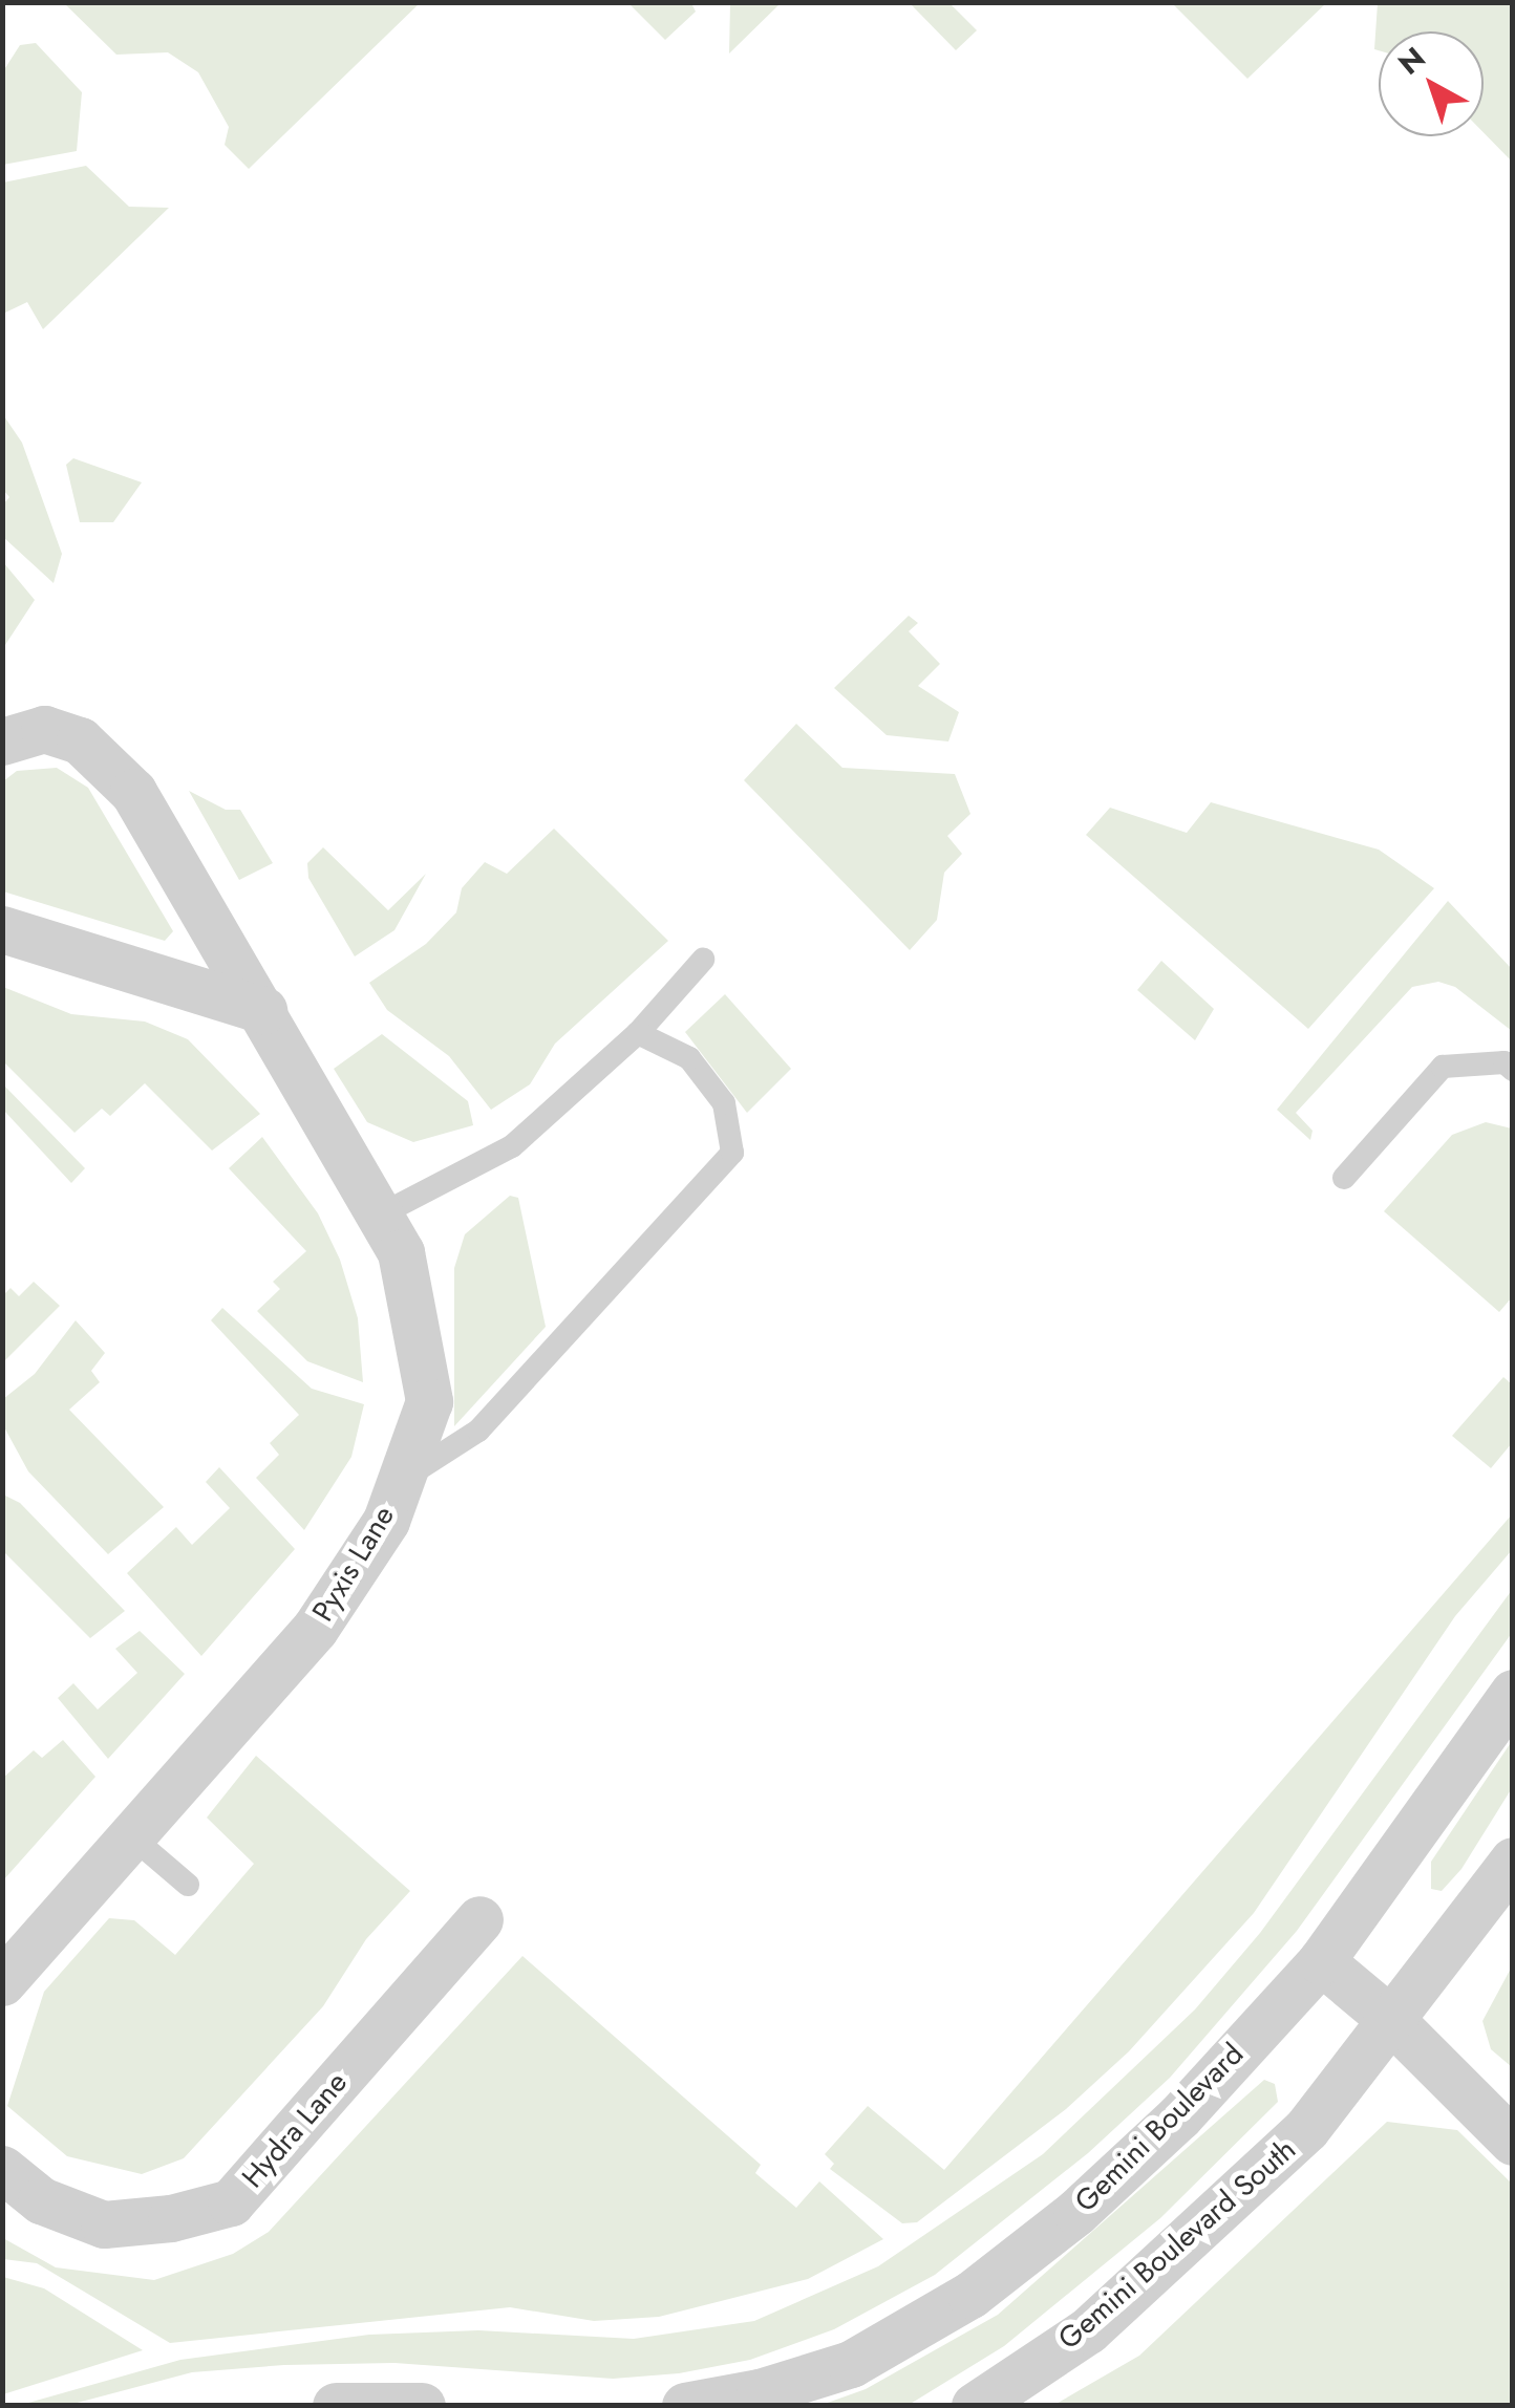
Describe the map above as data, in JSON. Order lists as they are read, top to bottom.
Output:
{
  "streets": {
    "street": [
      "Pyxis Lane",
      "Gemini Boulevard",
      "Hydra Lane",
      "Gemini Boulevard South"
    ]
  },
  "north": "top left"
}
